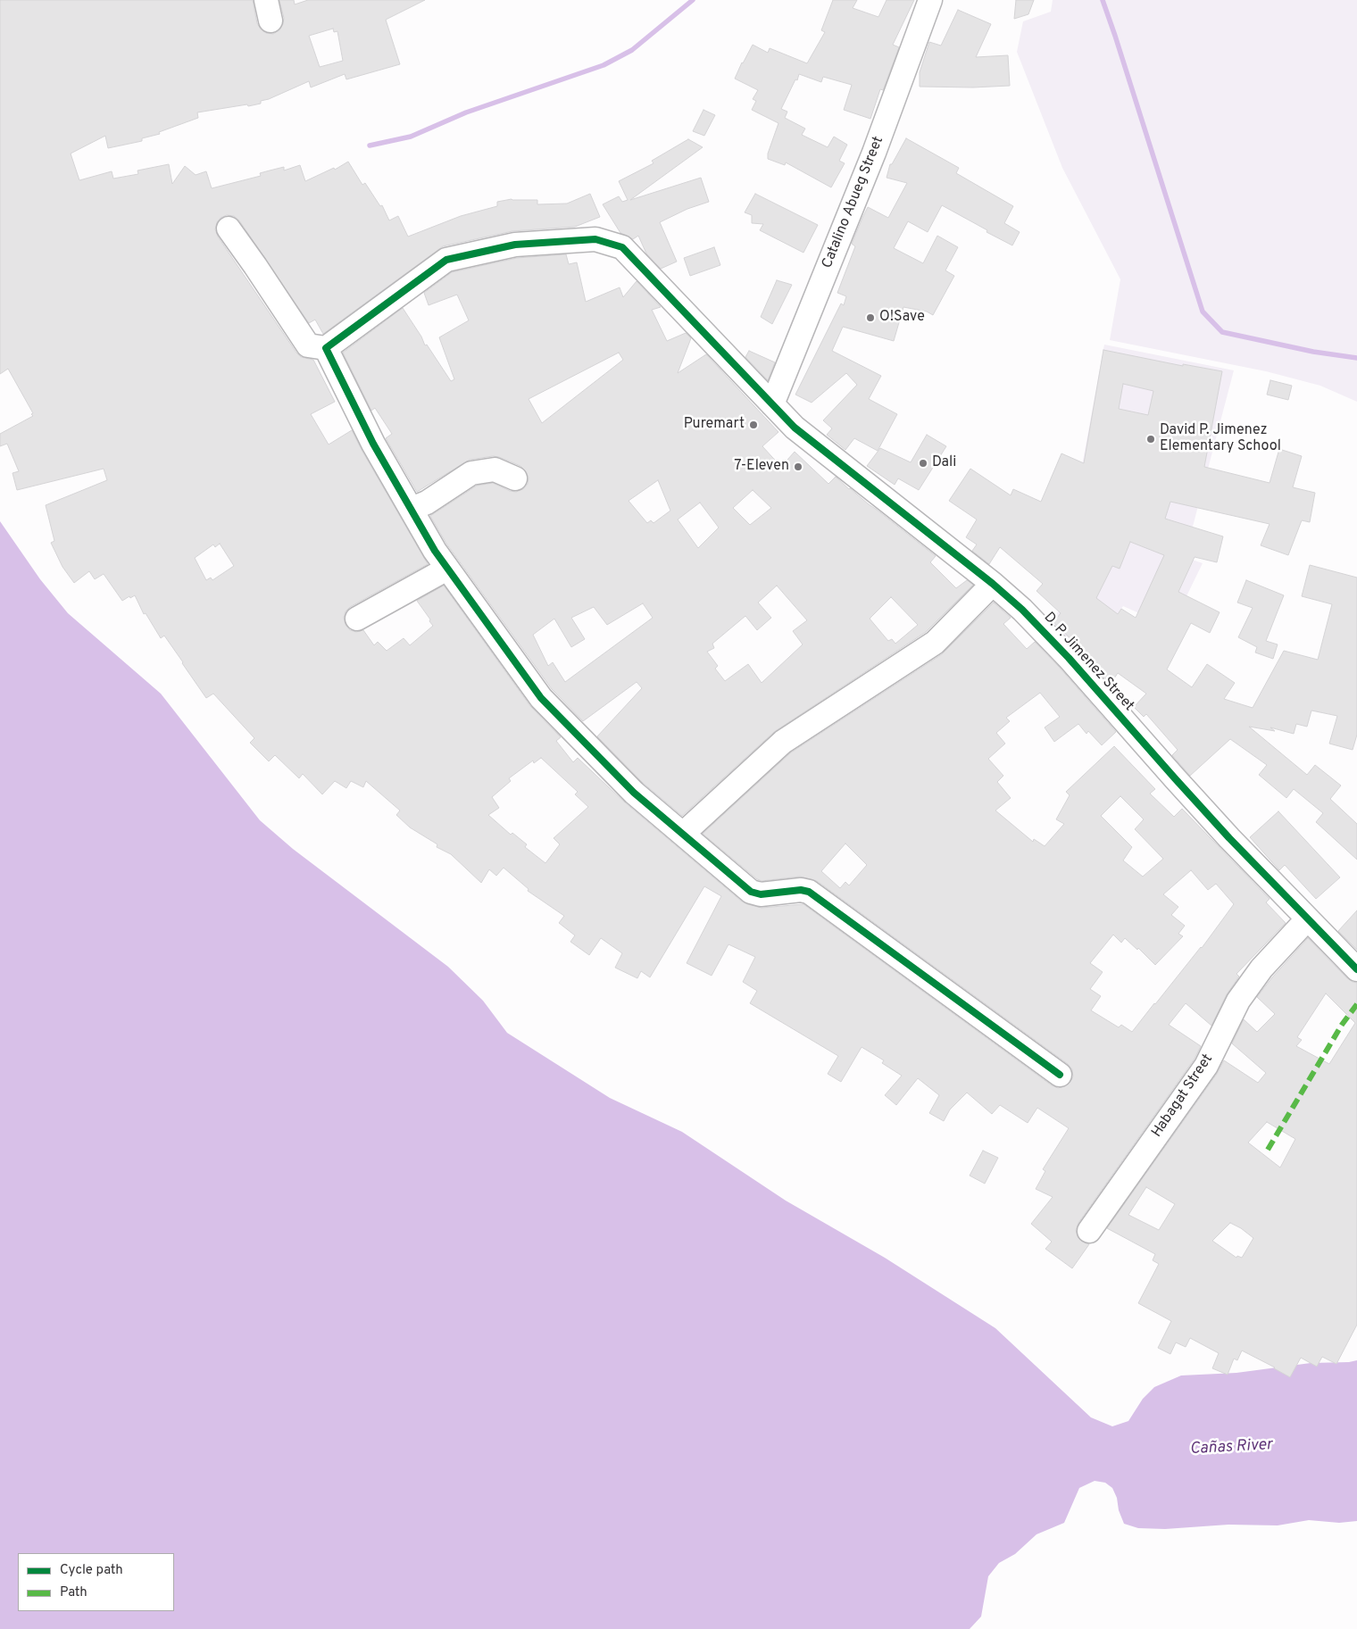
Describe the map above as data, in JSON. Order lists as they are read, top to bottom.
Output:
{
  "streets": {
    "street": ["Catalino Abueg Street", "D. P. Jimenez Street", "Habagat Street"]
  },
  "crossings": [
    ["Catalino Abueg Street", "D. P. Jimenez Street"],
    ["D. P. Jimenez Street", "Habagat Street"]
  ],
  "water": ["Cañas River"],
  "places": [
    "O!Save",
    "Puremart",
    "David P. Jimenez Elementary School",
    "Dali",
    "7-Eleven"
  ],
  "legend": ["Cycle path", "Path"]
}
